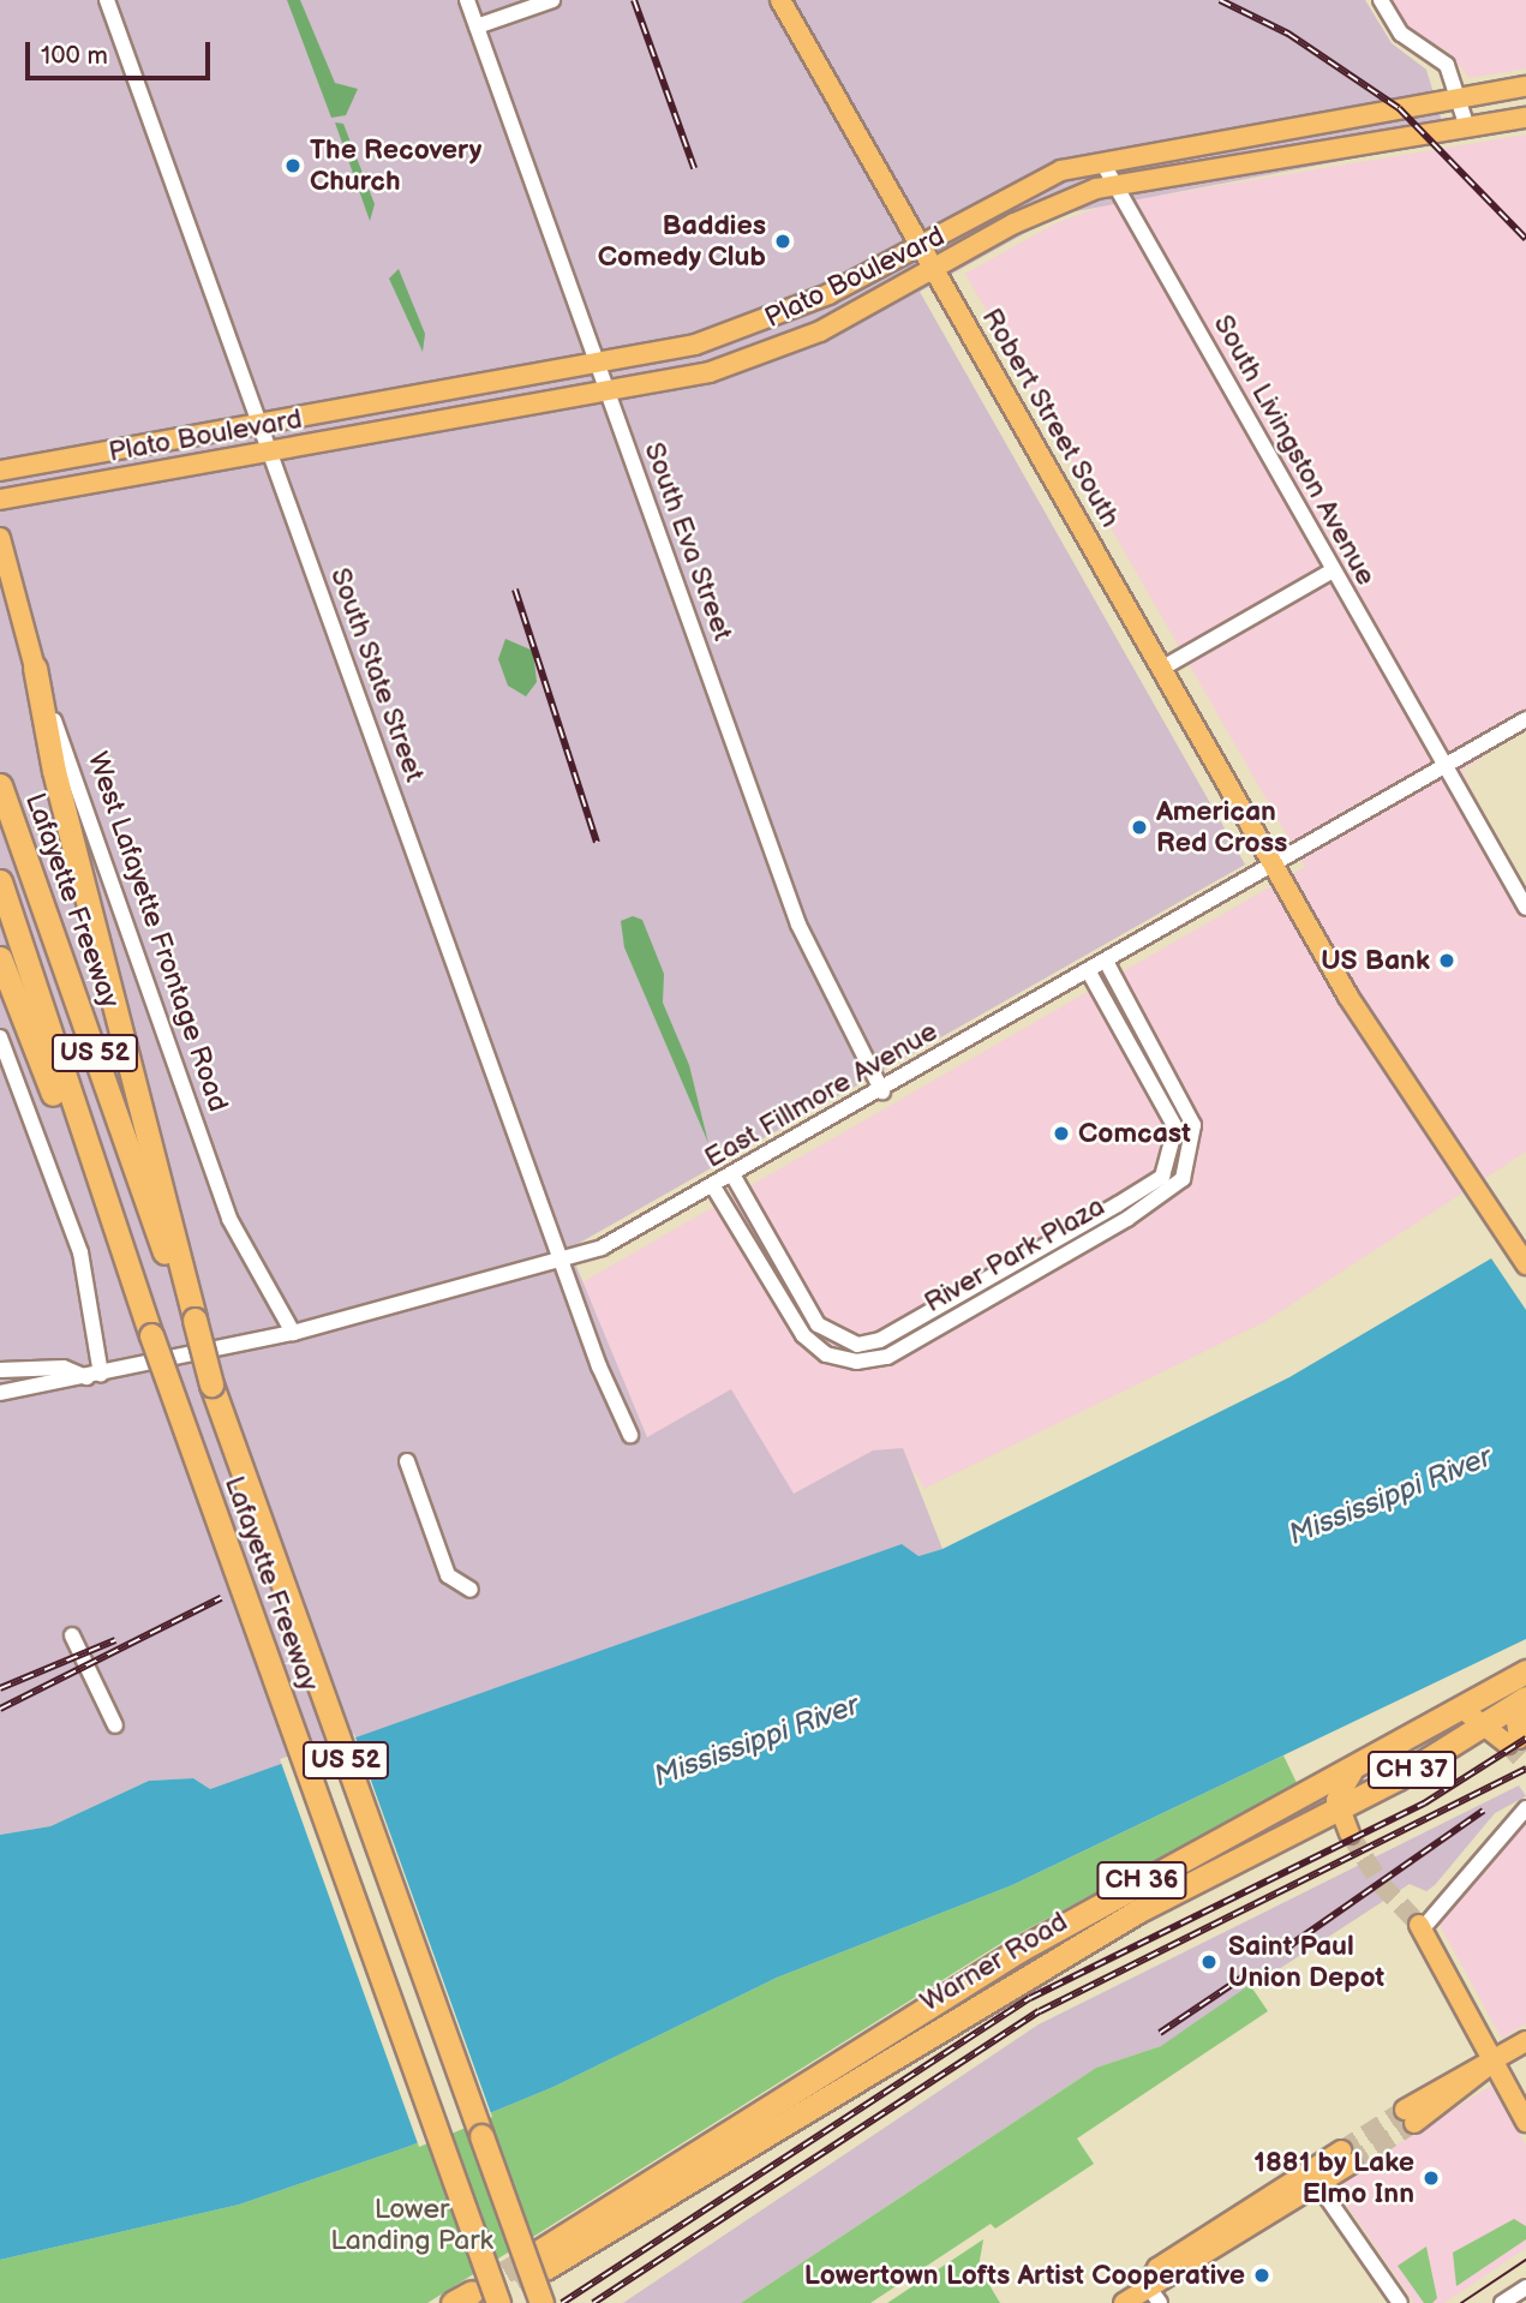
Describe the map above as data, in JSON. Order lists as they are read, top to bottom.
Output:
{
  "streets": {
    "highway": [
      "Lafayette Freeway",
      "US 52",
      "CH 37",
      "CH 36",
      "Warner Road"
    ],
    "main road": ["Plato Boulevard", "Robert Street South", "West Lafayette Frontage Road"],
    "street": [
      "South Livingston Avenue",
      "South Eva Street",
      "South State Street",
      "East Fillmore Avenue",
      "River Park Plaza"
    ]
  },
  "crossings": [
    ["Plato Boulevard", "Robert Street South"],
    ["Plato Boulevard", "South Livingston Avenue"],
    ["Plato Boulevard", "South Eva Street"],
    ["Plato Boulevard", "South State Street"],
    ["Robert Street South", "East Fillmore Avenue"],
    ["South Livingston Avenue", "East Fillmore Avenue"],
    ["South Eva Street", "East Fillmore Avenue"],
    ["South State Street", "East Fillmore Avenue"],
    ["West Lafayette Frontage Road", "East Fillmore Avenue"],
    ["East Fillmore Avenue", "River Park Plaza"],
    ["CH 37", "Warner Road"]
  ],
  "water": ["Mississippi River"],
  "parks": ["Lower Landing Park"],
  "places": [
    "The Recovery Church",
    "Baddies Comedy Club",
    "American Red Cross",
    "US Bank",
    "Comcast",
    "Saint Paul Union Depot",
    "1881 by Lake Elmo Inn",
    "Lowertown Lofts Artist Cooperative"
  ],
  "scale_bar": "100 m"
}
